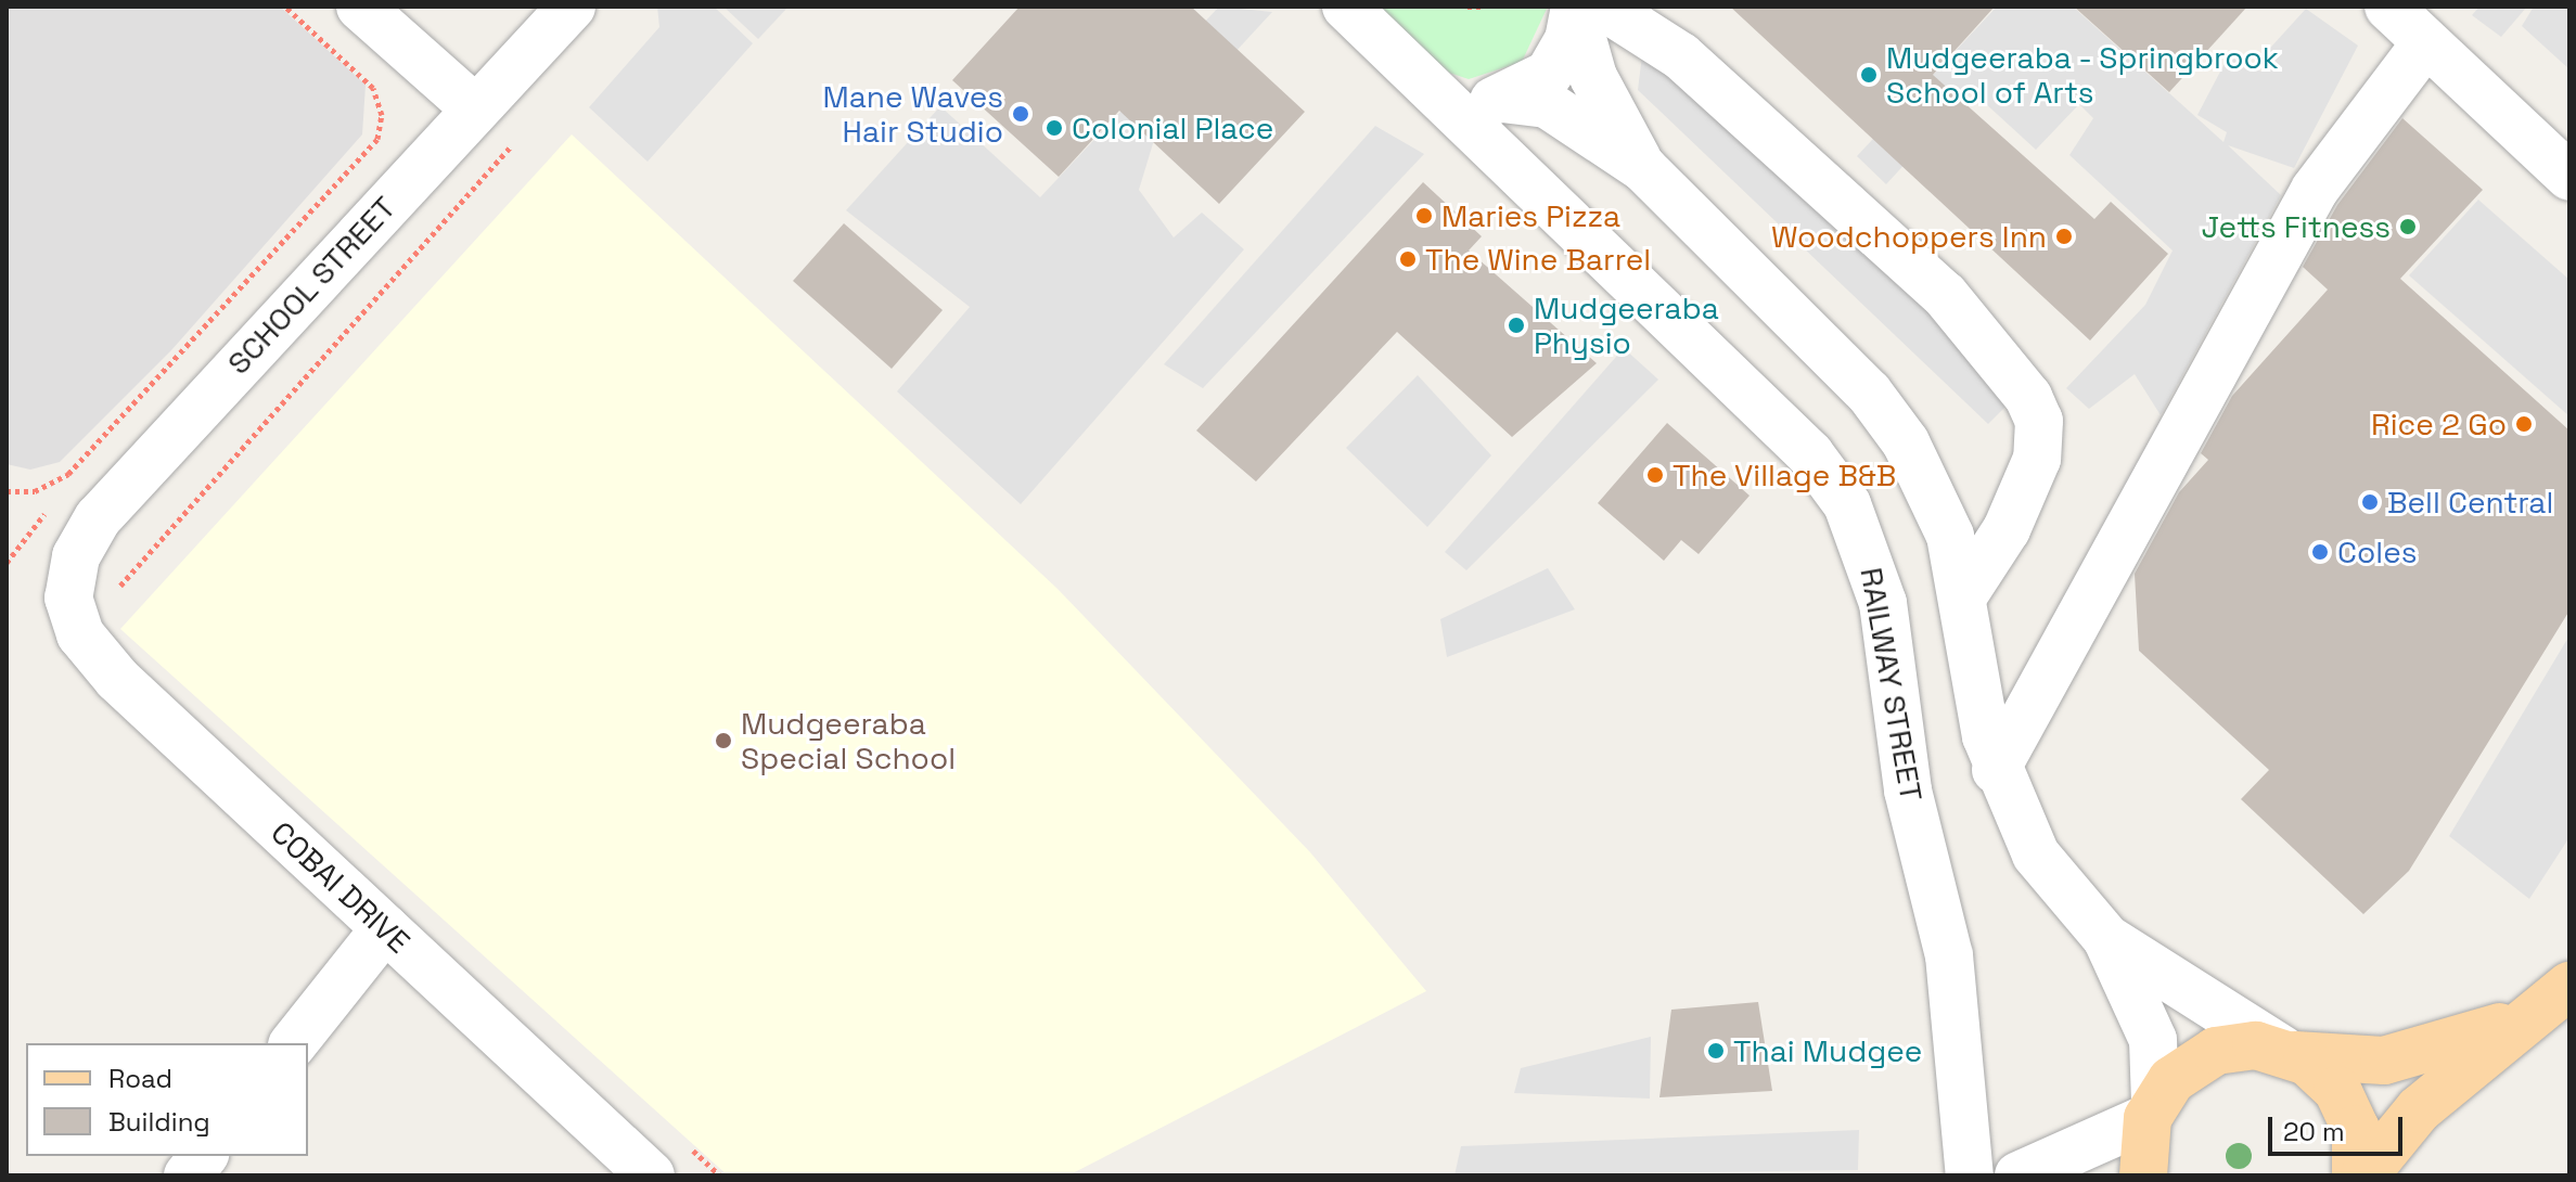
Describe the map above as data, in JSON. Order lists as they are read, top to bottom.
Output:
{
  "streets": {
    "street": ["SCHOOL STREET", "RAILWAY STREET", "COBAI DRIVE"]
  },
  "crossings": [
    ["SCHOOL STREET", "COBAI DRIVE"]
  ],
  "places": [
    "Mudgeeraba - Springbrook School of Arts",
    "Mane Waves Hair Studio",
    "Colonial Place",
    "Maries Pizza",
    "Jetts Fitness",
    "Woodchoppers Inn",
    "The Wine Barrel",
    "Mudgeeraba Physio",
    "Rice 2 Go",
    "The Village B&B",
    "Bell Central",
    "Coles",
    "Mudgeeraba Special School",
    "Thai Mudgee"
  ],
  "legend": ["Road", "Building"],
  "scale_bar": "20 m"
}
